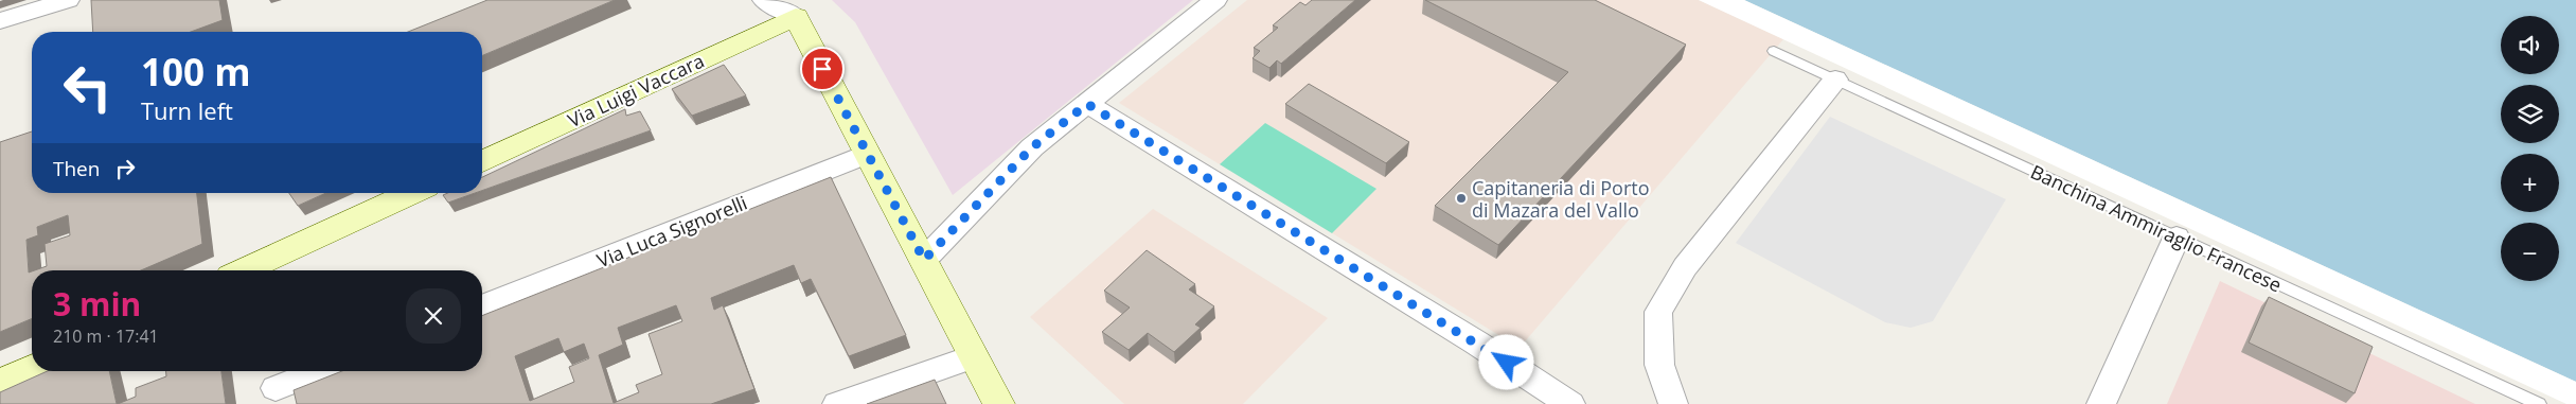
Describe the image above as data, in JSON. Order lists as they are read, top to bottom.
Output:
{
  "streets": {
    "main road": ["Via Luigi Vaccara"],
    "street": ["Via Luca Signorelli"],
    "lane": ["Banchina Ammiraglio Francese"]
  },
  "places": ["Capitaneria di Porto di Mazara del Vallo"],
  "page": {
    "map_buttons": ["+", "−"],
    "turn": ["100 m", "Turn left"],
    "then": "Then",
    "heading": ["3 min", "210 m · 17:41"]
  }
}
